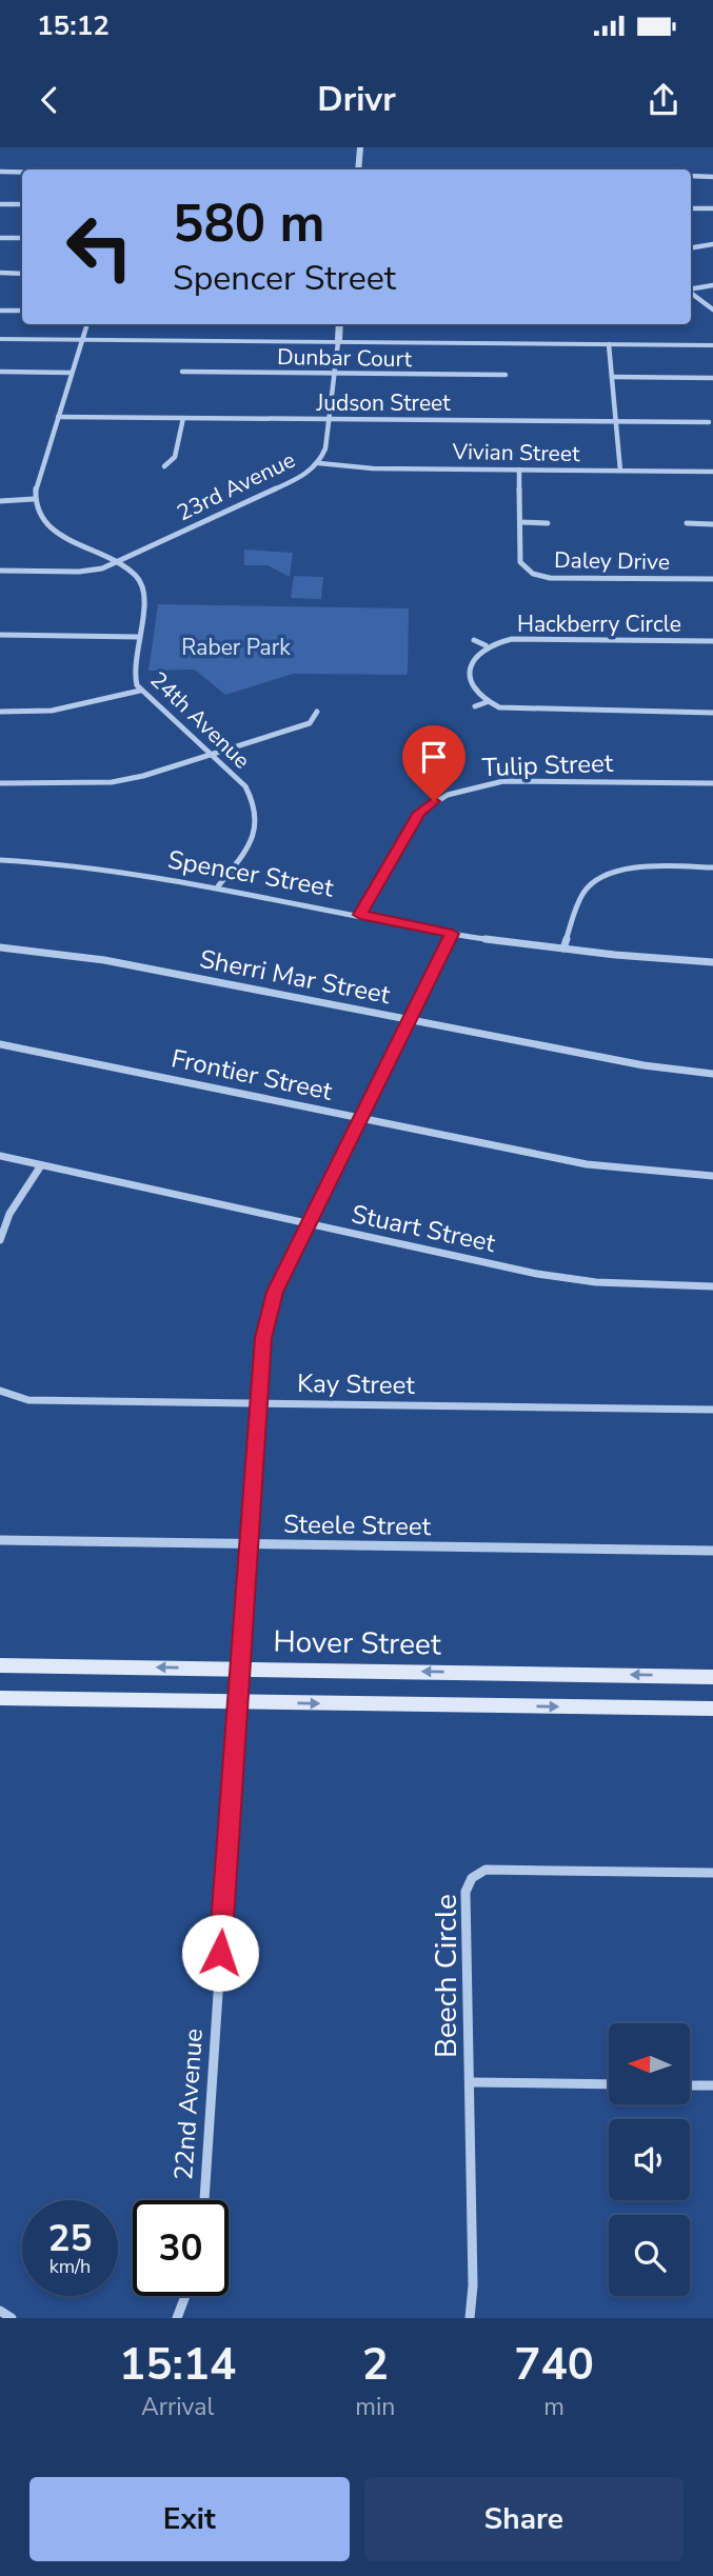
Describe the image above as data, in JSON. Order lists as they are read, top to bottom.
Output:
{
  "streets": {
    "main road": ["Hover Street"],
    "street": [
      "Dunbar Court",
      "Judson Street",
      "Vivian Street",
      "23rd Avenue",
      "Daley Drive",
      "Hackberry Circle",
      "24th Avenue",
      "Tulip Street",
      "Spencer Street",
      "Sherri Mar Street",
      "Frontier Street",
      "Stuart Street",
      "Kay Street",
      "Steele Street",
      "Beech Circle",
      "22nd Avenue"
    ]
  },
  "crossings": [
    ["Dunbar Court", "23rd Avenue"],
    ["Judson Street", "23rd Avenue"],
    ["Vivian Street", "23rd Avenue"],
    ["Vivian Street", "Daley Drive"],
    ["23rd Avenue", "24th Avenue"],
    ["24th Avenue", "Spencer Street"],
    ["Tulip Street", "Spencer Street"],
    ["Spencer Street", "22nd Avenue"],
    ["Sherri Mar Street", "22nd Avenue"],
    ["Frontier Street", "22nd Avenue"],
    ["Stuart Street", "22nd Avenue"],
    ["Kay Street", "22nd Avenue"],
    ["Steele Street", "22nd Avenue"],
    ["Hover Street", "22nd Avenue"]
  ],
  "parks": ["Raber Park"],
  "north": "left",
  "page": {
    "status": "15:12",
    "header": "Drivr",
    "turn": ["580 m", "Spencer Street"],
    "speed": "25 km/h",
    "limit": "30",
    "eta": [
      "15:14",
      "Arrival",
      "2",
      "min",
      "740",
      "m"
    ],
    "buttons": ["Exit", "Share"]
  }
}
